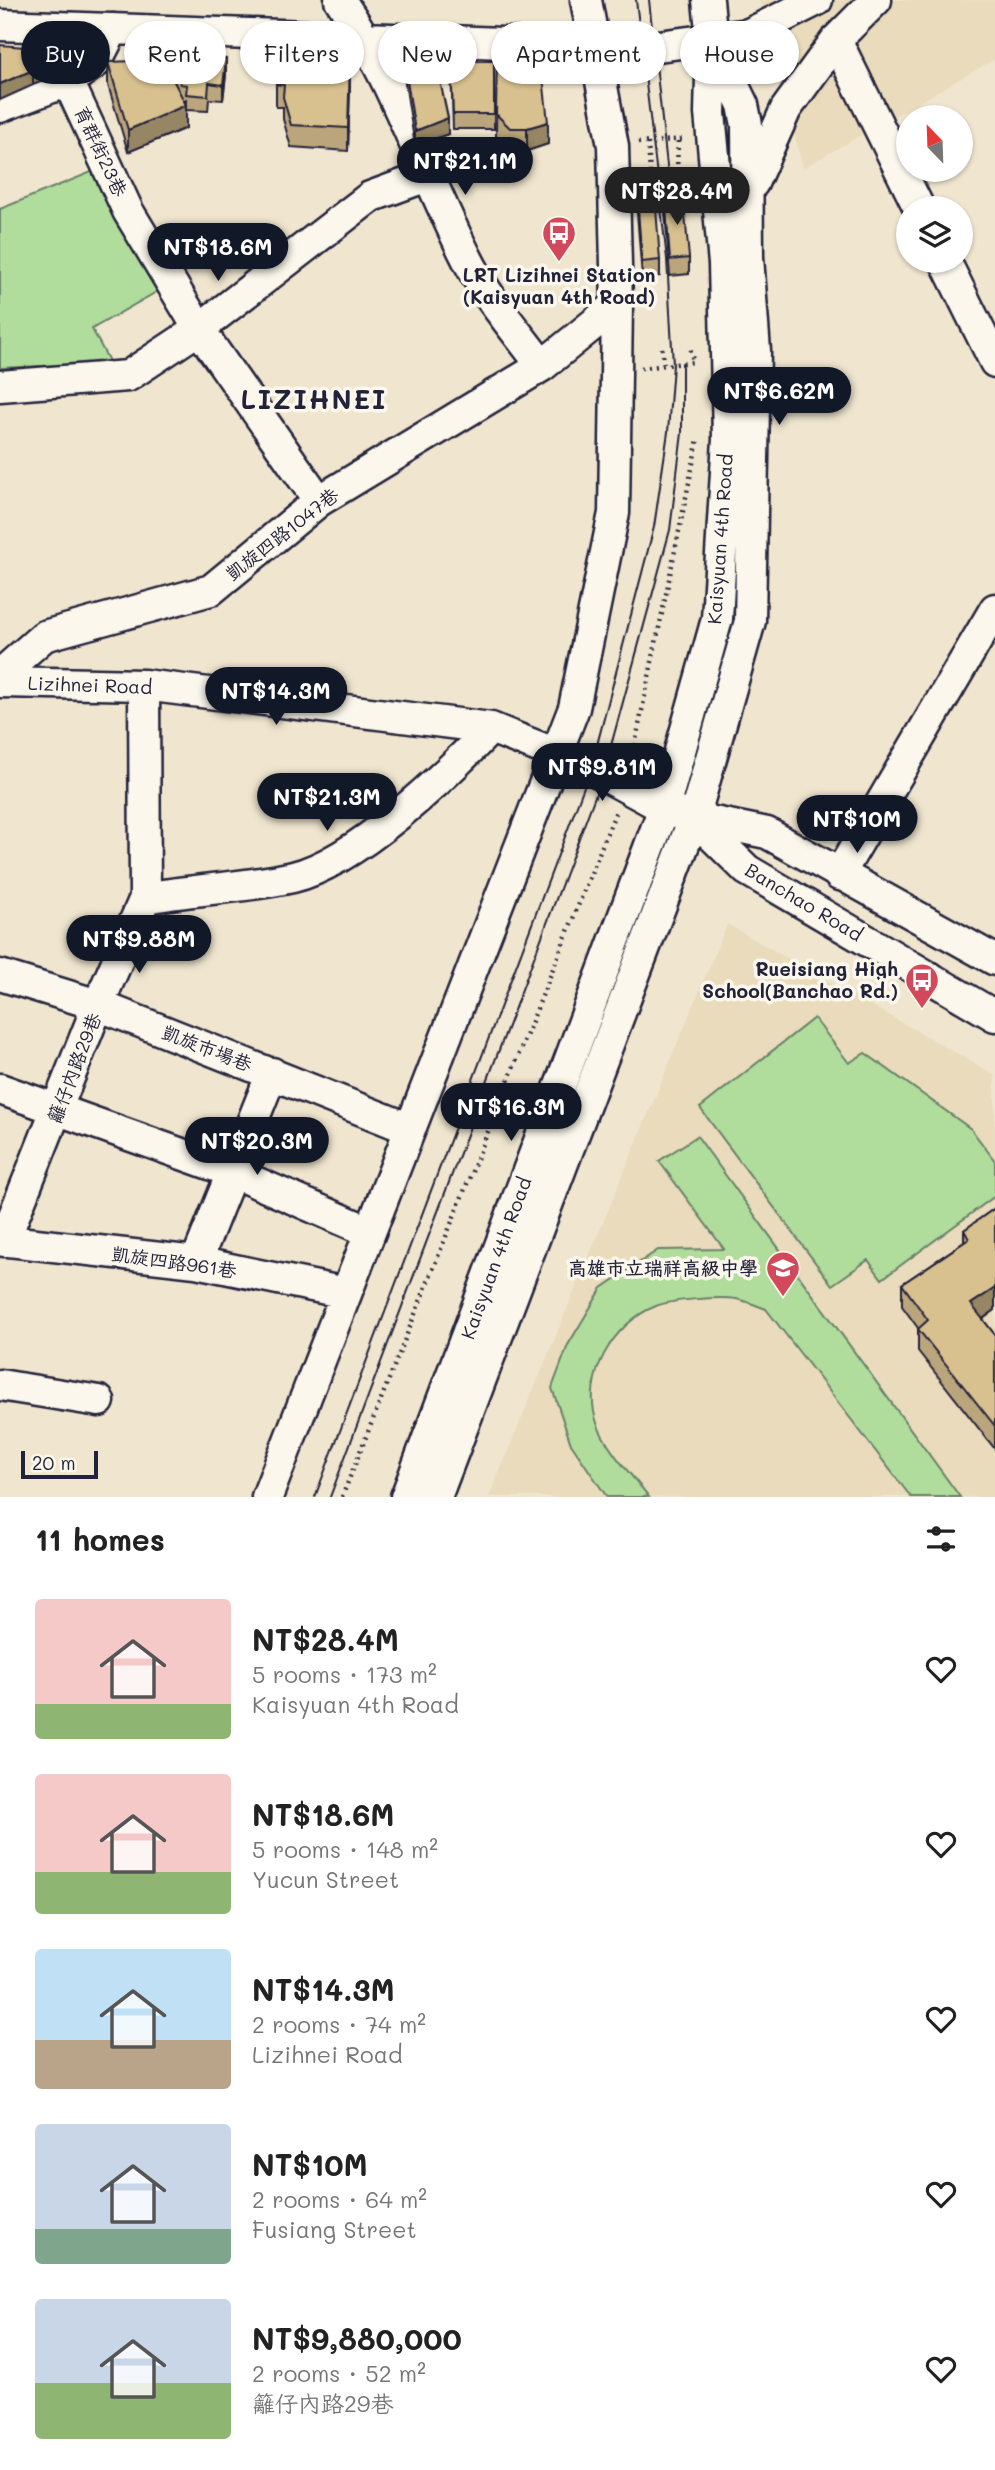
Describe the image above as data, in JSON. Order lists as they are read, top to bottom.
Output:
{
  "streets": {
    "street": [
      "育群街23巷",
      "凱旋四路1047巷",
      "Kaisyuan 4th Road",
      "Lizihnei Road",
      "Banchao Road",
      "凱旋市場巷",
      "籬仔內路29巷",
      "凱旋四路961巷"
    ]
  },
  "crossings": [
    ["育群街23巷", "凱旋四路1047巷"],
    ["Kaisyuan 4th Road", "Lizihnei Road"],
    ["Kaisyuan 4th Road", "Banchao Road"],
    ["Lizihnei Road", "Banchao Road"],
    ["Lizihnei Road", "籬仔內路29巷"],
    ["凱旋市場巷", "籬仔內路29巷"],
    ["籬仔內路29巷", "凱旋四路961巷"]
  ],
  "districts": ["LIZIHNEI"],
  "places": {
    "bus stop": ["LRT Lizihnei Station (Kaisyuan 4th Road)", "Rueisiang High School(Banchao Rd.)"],
    "school or university": ["高雄市立瑞祥高級中學"]
  },
  "scale_bar": "20 m",
  "north": "top left",
  "page": {
    "chip": [
      "Buy",
      "Rent",
      "Filters",
      "New",
      "Apartment",
      "House"
    ],
    "price": [
      "NT$21.1M",
      "NT$28.4M",
      "NT$18.6M",
      "NT$6.62M",
      "NT$14.3M",
      "NT$9.81M",
      "NT$21.3M",
      "NT$10M",
      "NT$9.88M",
      "NT$16.3M",
      "NT$20.3M"
    ],
    "scale": "20 m",
    "heading": "11 homes",
    "list": [
      {
        "name": "NT$28.4M",
        "note": "5 rooms · 173 m² · Kaisyuan 4th Road"
      },
      {
        "name": "NT$18.6M",
        "note": "5 rooms · 148 m² · Yucun Street"
      },
      {
        "name": "NT$14.3M",
        "note": "2 rooms · 74 m² · Lizihnei Road"
      },
      {
        "name": "NT$10M",
        "note": "2 rooms · 64 m² · Fusiang Street"
      },
      {
        "name": "NT$9,880,000",
        "note": "2 rooms · 52 m² · 籬仔內路29巷"
      }
    ]
  }
}
